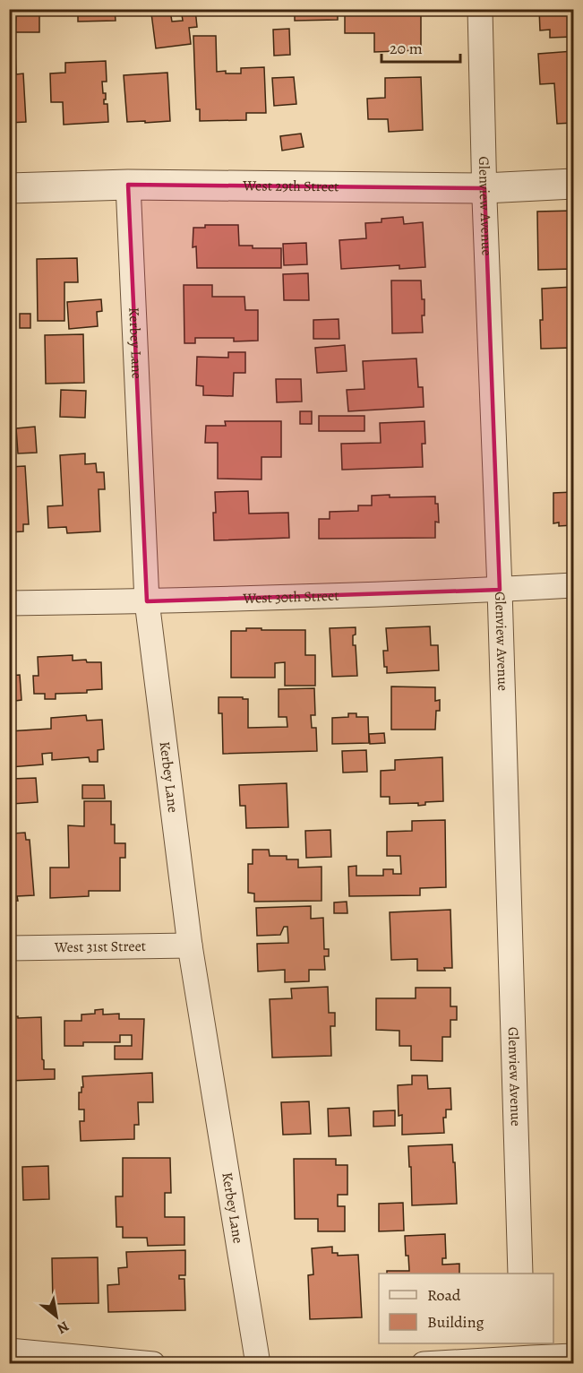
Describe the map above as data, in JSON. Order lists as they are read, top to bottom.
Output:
{
  "streets": {
    "street": [
      "West 29th Street",
      "Glenview Avenue",
      "Kerbey Lane",
      "West 30th Street",
      "West 31st Street"
    ]
  },
  "crossings": [
    ["West 29th Street", "Glenview Avenue"],
    ["West 29th Street", "Kerbey Lane"],
    ["Glenview Avenue", "West 30th Street"],
    ["Kerbey Lane", "West 30th Street"],
    ["Kerbey Lane", "West 31st Street"]
  ],
  "legend": ["Road", "Building"],
  "scale_bar": "20 m",
  "north": "bottom right"
}
